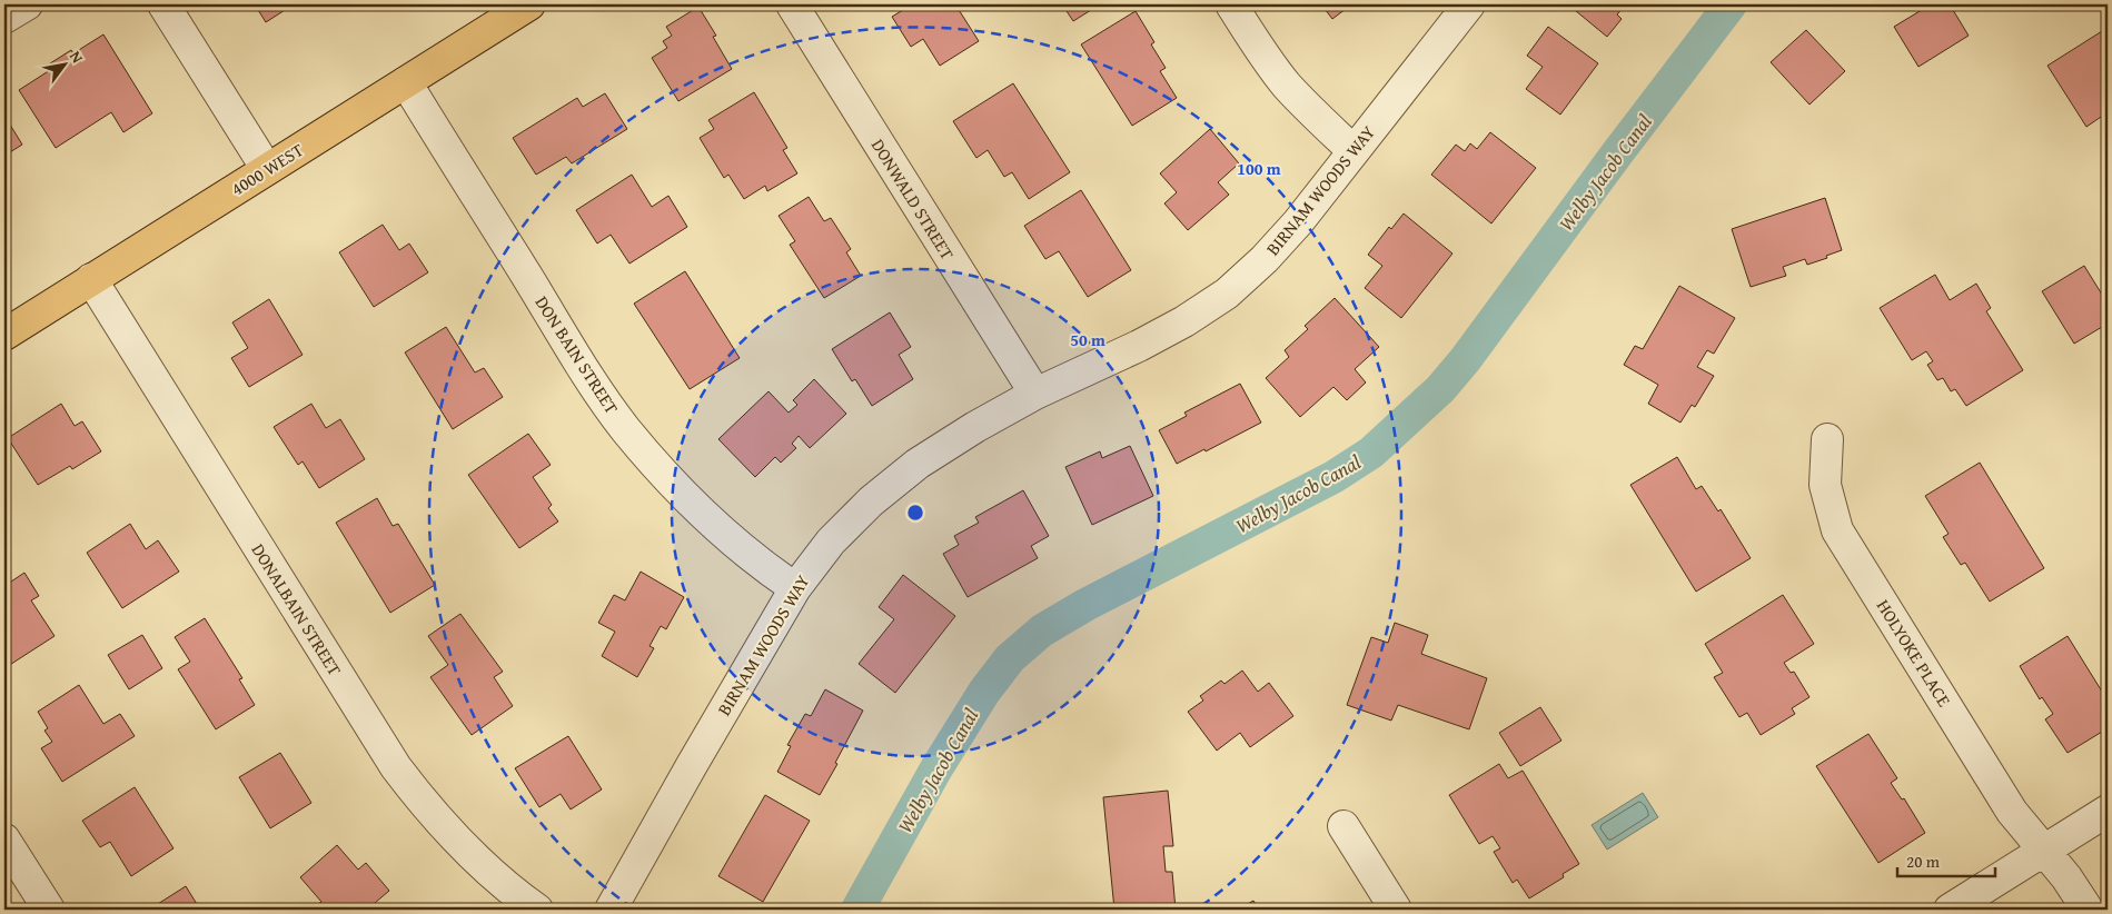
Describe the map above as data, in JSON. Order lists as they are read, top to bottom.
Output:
{
  "streets": {
    "main road": ["4000 WEST"],
    "street": [
      "BIRNAM WOODS WAY",
      "DONWALD STREET",
      "DON BAIN STREET",
      "DONALBAIN STREET",
      "HOLYOKE PLACE"
    ]
  },
  "crossings": [
    ["4000 WEST", "DON BAIN STREET"],
    ["4000 WEST", "DONALBAIN STREET"],
    ["BIRNAM WOODS WAY", "DONWALD STREET"],
    ["BIRNAM WOODS WAY", "DON BAIN STREET"]
  ],
  "water": ["Welby Jacob Canal"],
  "scale_bar": "20 m",
  "north": "top right",
  "rings": ["100 m", "50 m"]
}
